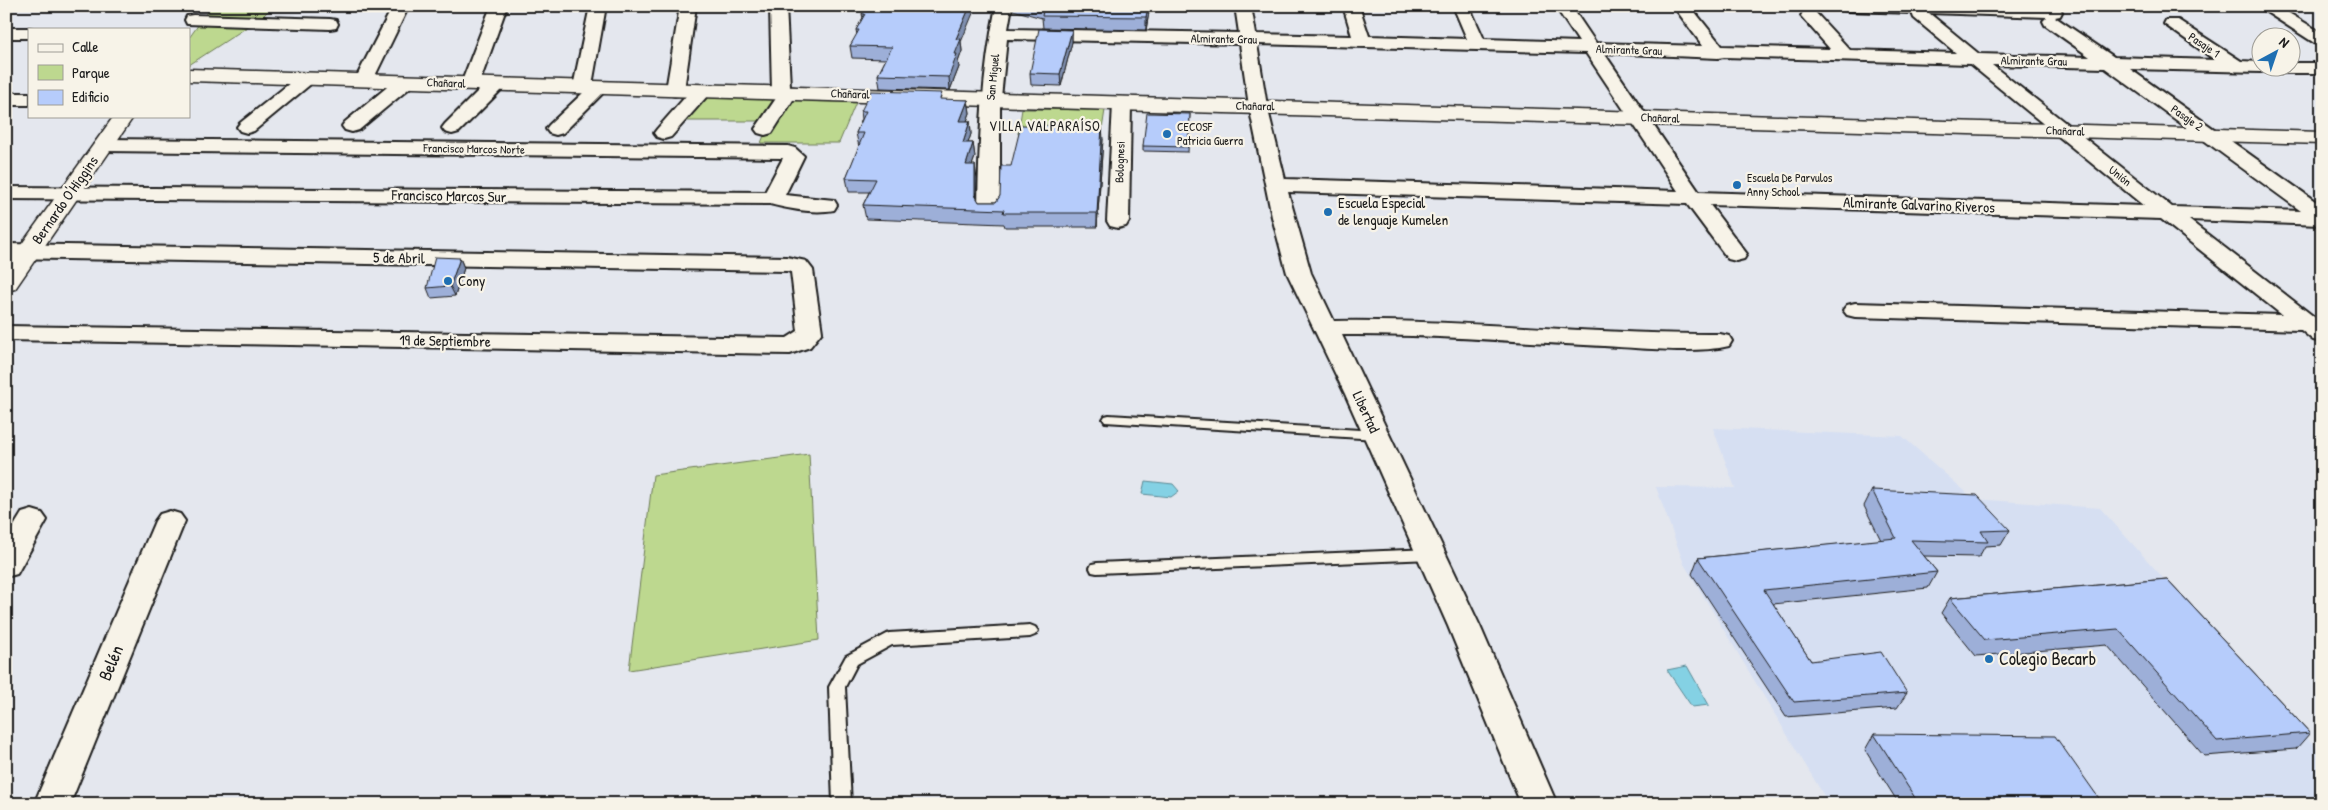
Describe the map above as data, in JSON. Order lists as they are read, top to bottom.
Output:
{
  "streets": {
    "street": [
      "Almirante Grau",
      "Pasaje 1",
      "San Miguel",
      "Chañaral",
      "Pasaje 2",
      "Francisco Marcos Norte",
      "Bolognesi",
      "Unión",
      "Francisco Marcos Sur",
      "Bernardo O'Higgins",
      "Almirante Galvarino Riveros",
      "5 de Abril",
      "19 de Septiembre",
      "Libertad",
      "Belén"
    ]
  },
  "crossings": [
    ["Almirante Grau", "Pasaje 1"],
    ["Almirante Grau", "San Miguel"],
    ["Almirante Grau", "Pasaje 2"],
    ["Almirante Grau", "Unión"],
    ["Almirante Grau", "Libertad"],
    ["San Miguel", "Chañaral"],
    ["Chañaral", "Pasaje 2"],
    ["Chañaral", "Bolognesi"],
    ["Chañaral", "Unión"],
    ["Chañaral", "Libertad"],
    ["Pasaje 2", "Almirante Galvarino Riveros"],
    ["Francisco Marcos Norte", "Francisco Marcos Sur"],
    ["Francisco Marcos Norte", "Bernardo O'Higgins"],
    ["Unión", "Almirante Galvarino Riveros"],
    ["Francisco Marcos Sur", "Bernardo O'Higgins"],
    ["Bernardo O'Higgins", "5 de Abril"],
    ["Almirante Galvarino Riveros", "Libertad"],
    ["5 de Abril", "19 de Septiembre"]
  ],
  "districts": ["VILLA VALPARAÍSO"],
  "places": [
    "CECOSF Patricia Guerra",
    "Escuela De Parvulos Anny School",
    "Escuela Especial de lenguaje Kumelen",
    "Cony",
    "Colegio Becarb"
  ],
  "legend": ["Calle", "Parque", "Edificio"],
  "north": "top right"
}
